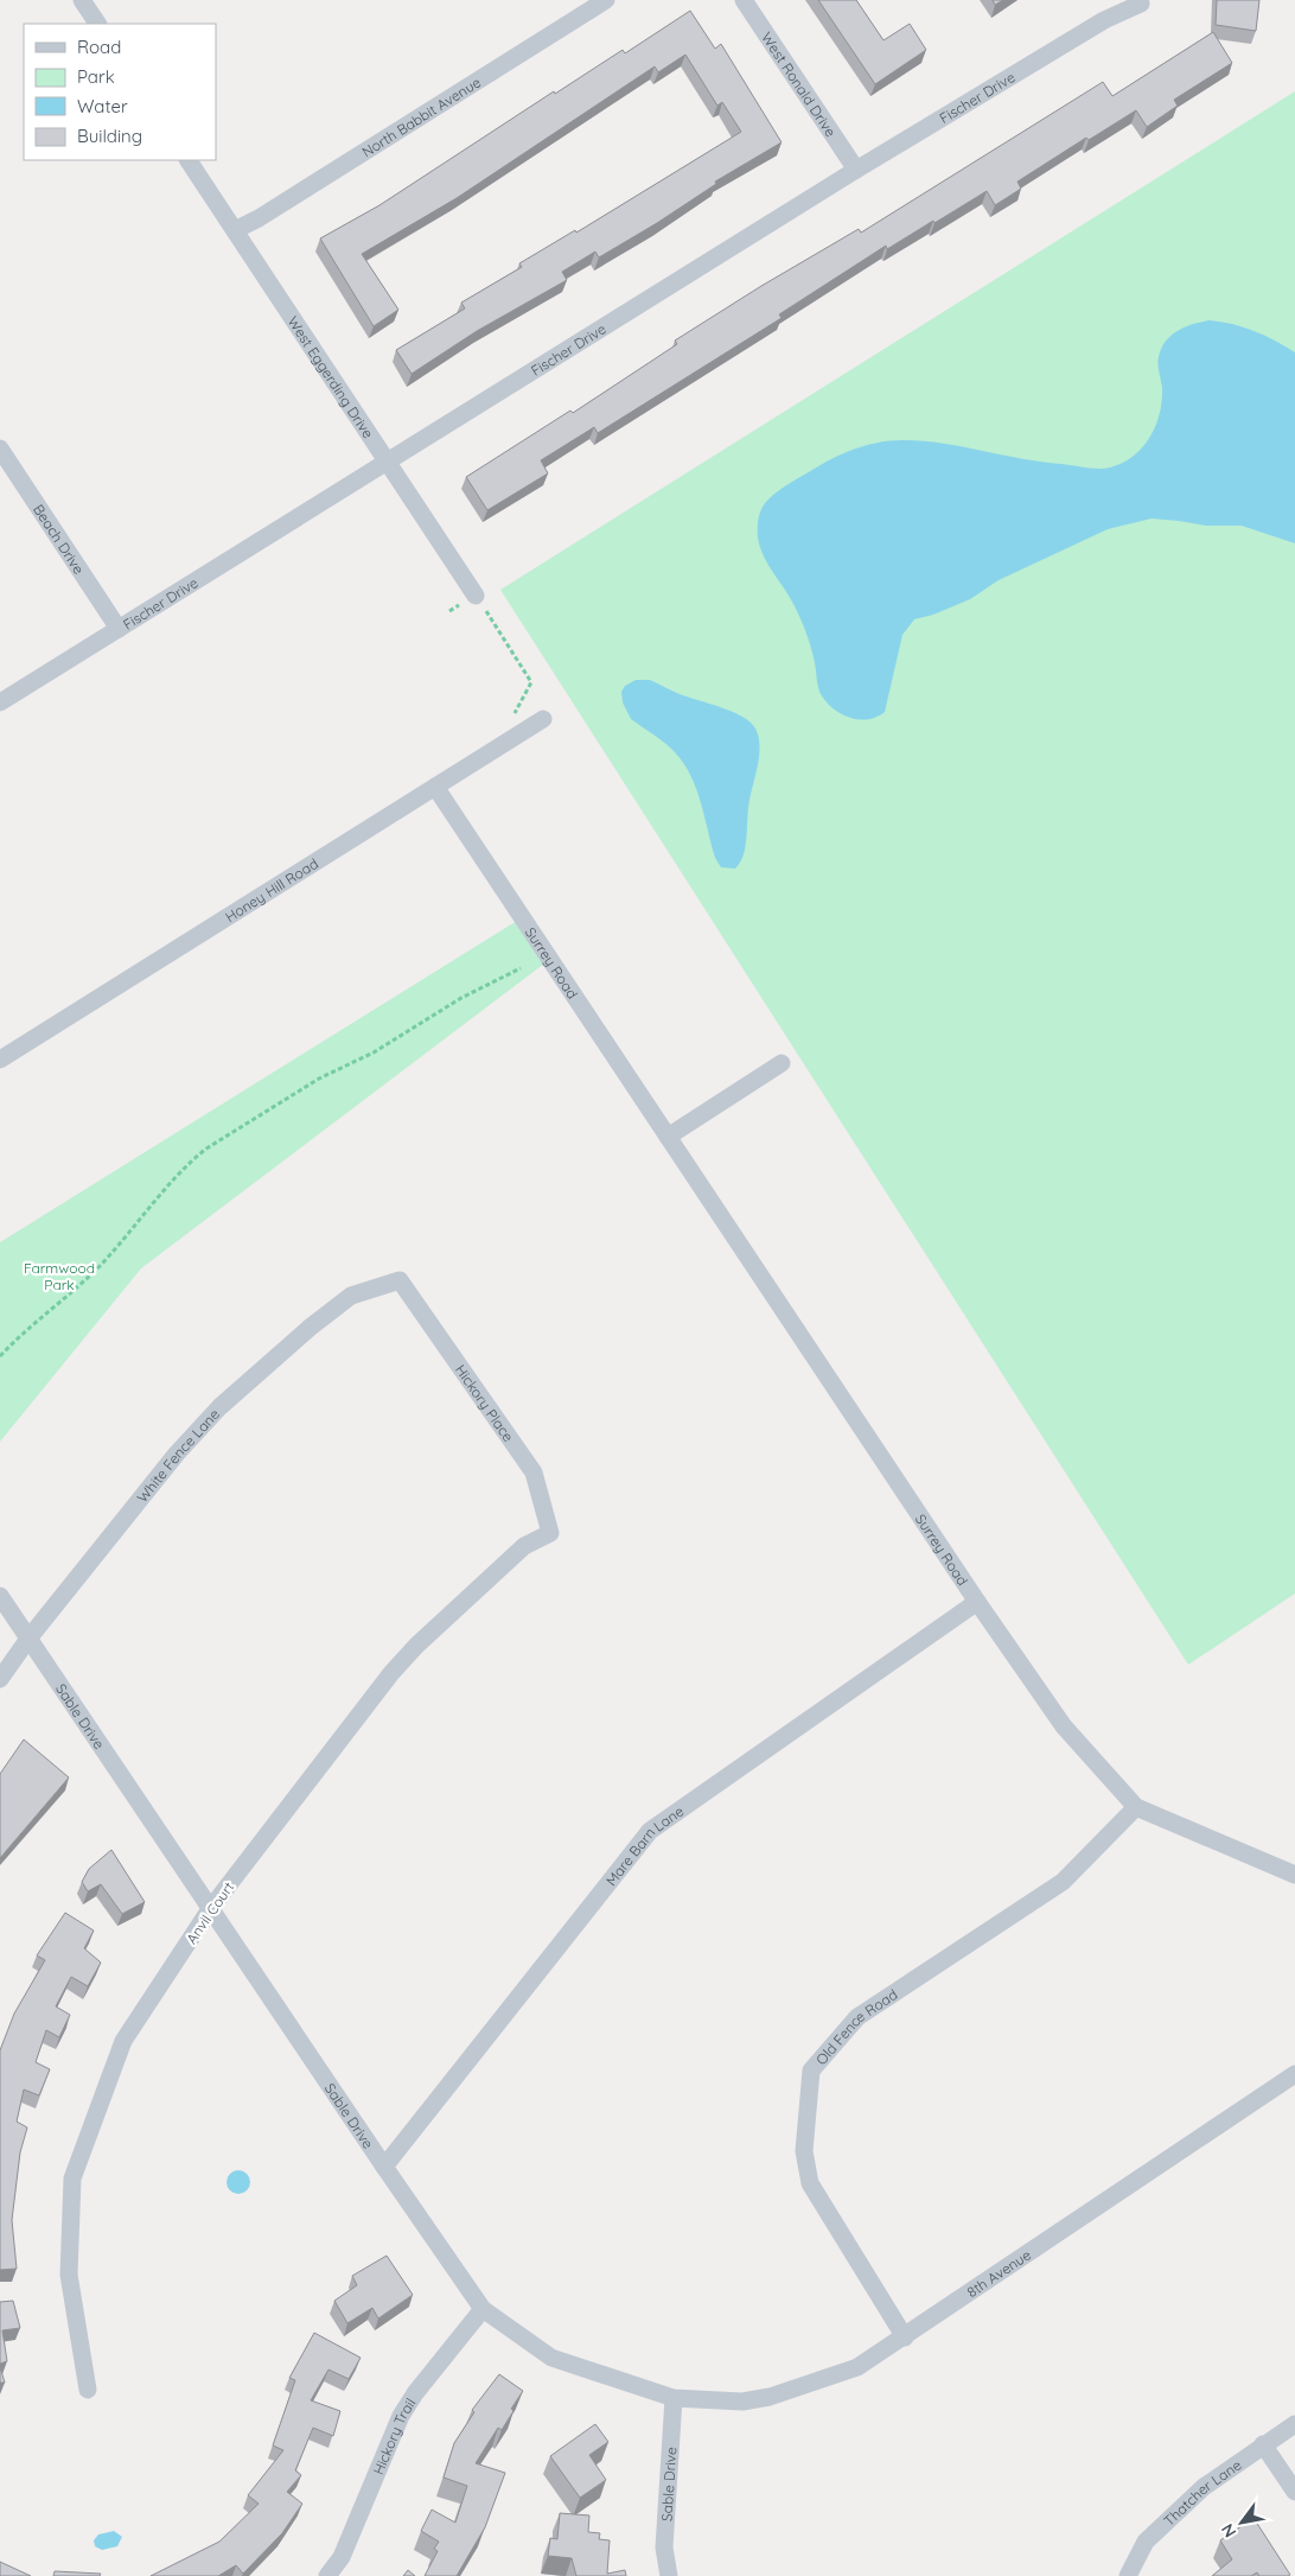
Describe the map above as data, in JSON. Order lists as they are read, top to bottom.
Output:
{
  "streets": {
    "street": [
      "West Ronald Drive",
      "Fischer Drive",
      "North Babbit Avenue",
      "West Eggerding Drive",
      "Beach Drive",
      "Honey Hill Road",
      "Surrey Road",
      "Hickory Place",
      "White Fence Lane",
      "Sable Drive",
      "Mare Barn Lane",
      "Anvil Court",
      "Old Fence Road",
      "8th Avenue",
      "Hickory Trail",
      "Thatcher Lane"
    ]
  },
  "crossings": [
    ["West Ronald Drive", "Fischer Drive"],
    ["Fischer Drive", "West Eggerding Drive"],
    ["Fischer Drive", "Beach Drive"],
    ["North Babbit Avenue", "West Eggerding Drive"],
    ["Honey Hill Road", "Surrey Road"],
    ["Surrey Road", "Mare Barn Lane"],
    ["Surrey Road", "Old Fence Road"],
    ["Hickory Place", "White Fence Lane"],
    ["Hickory Place", "Anvil Court"],
    ["White Fence Lane", "Sable Drive"],
    ["Sable Drive", "Mare Barn Lane"],
    ["Sable Drive", "Anvil Court"],
    ["Sable Drive", "8th Avenue"],
    ["Sable Drive", "Hickory Trail"],
    ["Old Fence Road", "8th Avenue"]
  ],
  "parks": ["Farmwood Park"],
  "legend": [
    "Road",
    "Park",
    "Water",
    "Building"
  ],
  "north": "bottom left"
}
